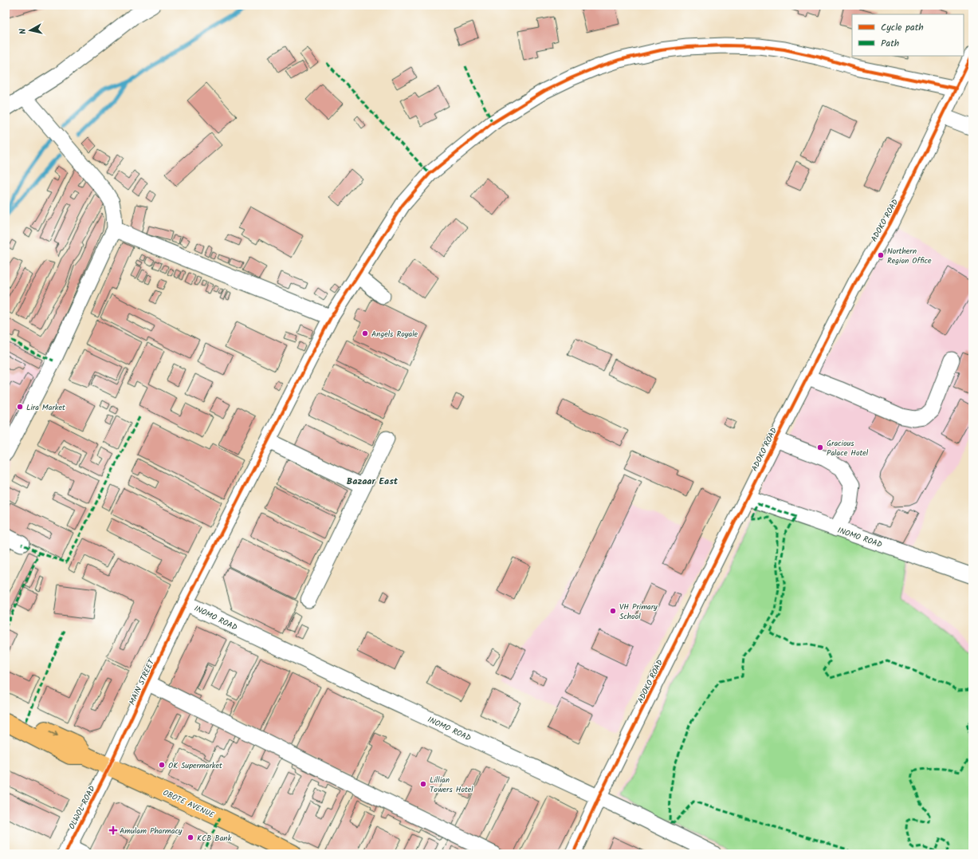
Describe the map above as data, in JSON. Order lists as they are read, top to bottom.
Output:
{
  "streets": {
    "main road": ["OBOTE AVENUE"],
    "street": [
      "ADOKO ROAD",
      "INOMO ROAD",
      "MAIN STREET",
      "OLWOL ROAD"
    ]
  },
  "crossings": [
    ["ADOKO ROAD", "INOMO ROAD"],
    ["ADOKO ROAD", "MAIN STREET"],
    ["INOMO ROAD", "MAIN STREET"],
    ["MAIN STREET", "OBOTE AVENUE"],
    ["MAIN STREET", "OLWOL ROAD"],
    ["OBOTE AVENUE", "OLWOL ROAD"]
  ],
  "districts": ["Bazaar East"],
  "places": {
    "other": [
      "Northern Region Office",
      "Angels Royale",
      "Lira Market",
      "Gracious Palace Hotel",
      "VH Primary School",
      "OK Supermarket",
      "Lillian Towers Hotel",
      "KCB Bank"
    ],
    "health": ["Amulam Pharmacy"]
  },
  "legend": ["Cycle path", "Path"],
  "north": "left"
}
